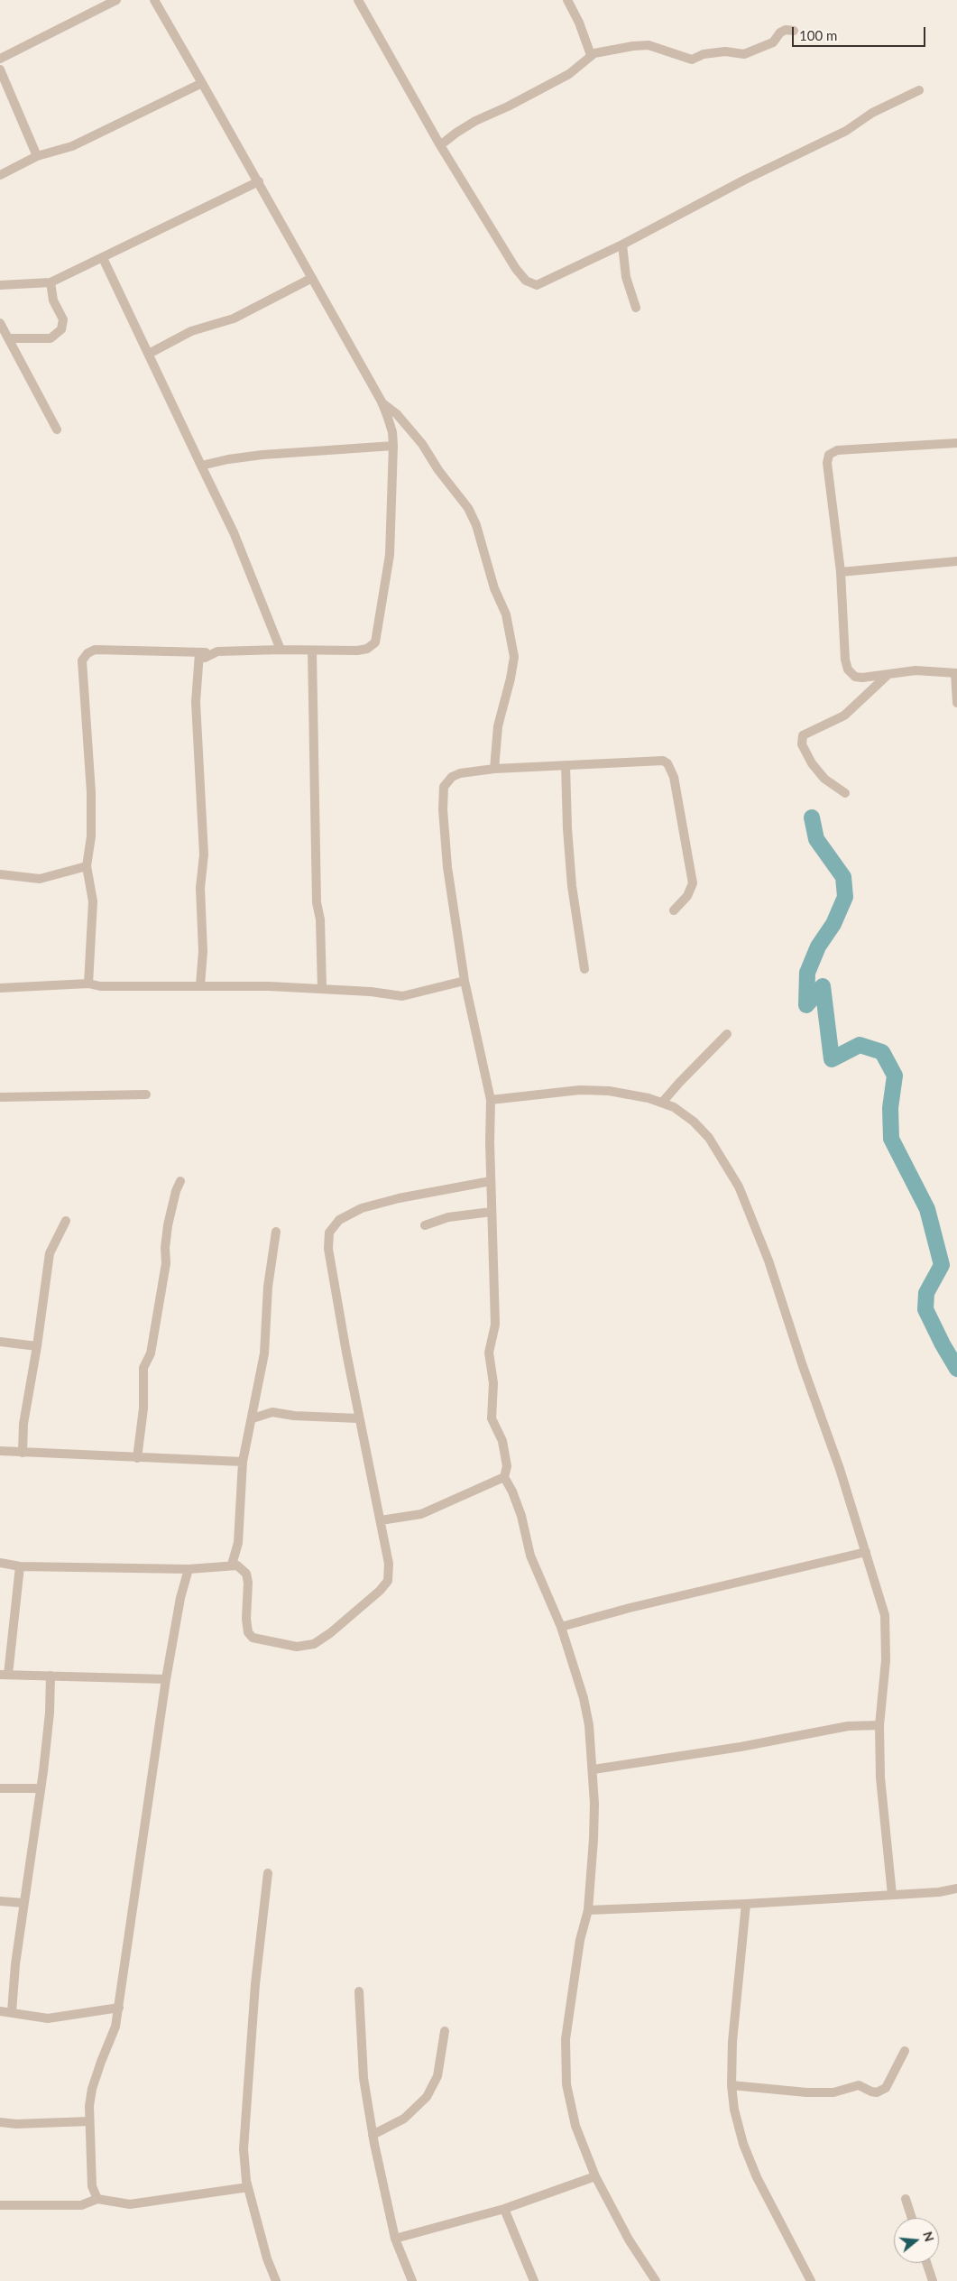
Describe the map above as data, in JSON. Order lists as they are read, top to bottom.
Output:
{
  "scale_bar": "100 m",
  "north": "right"
}
